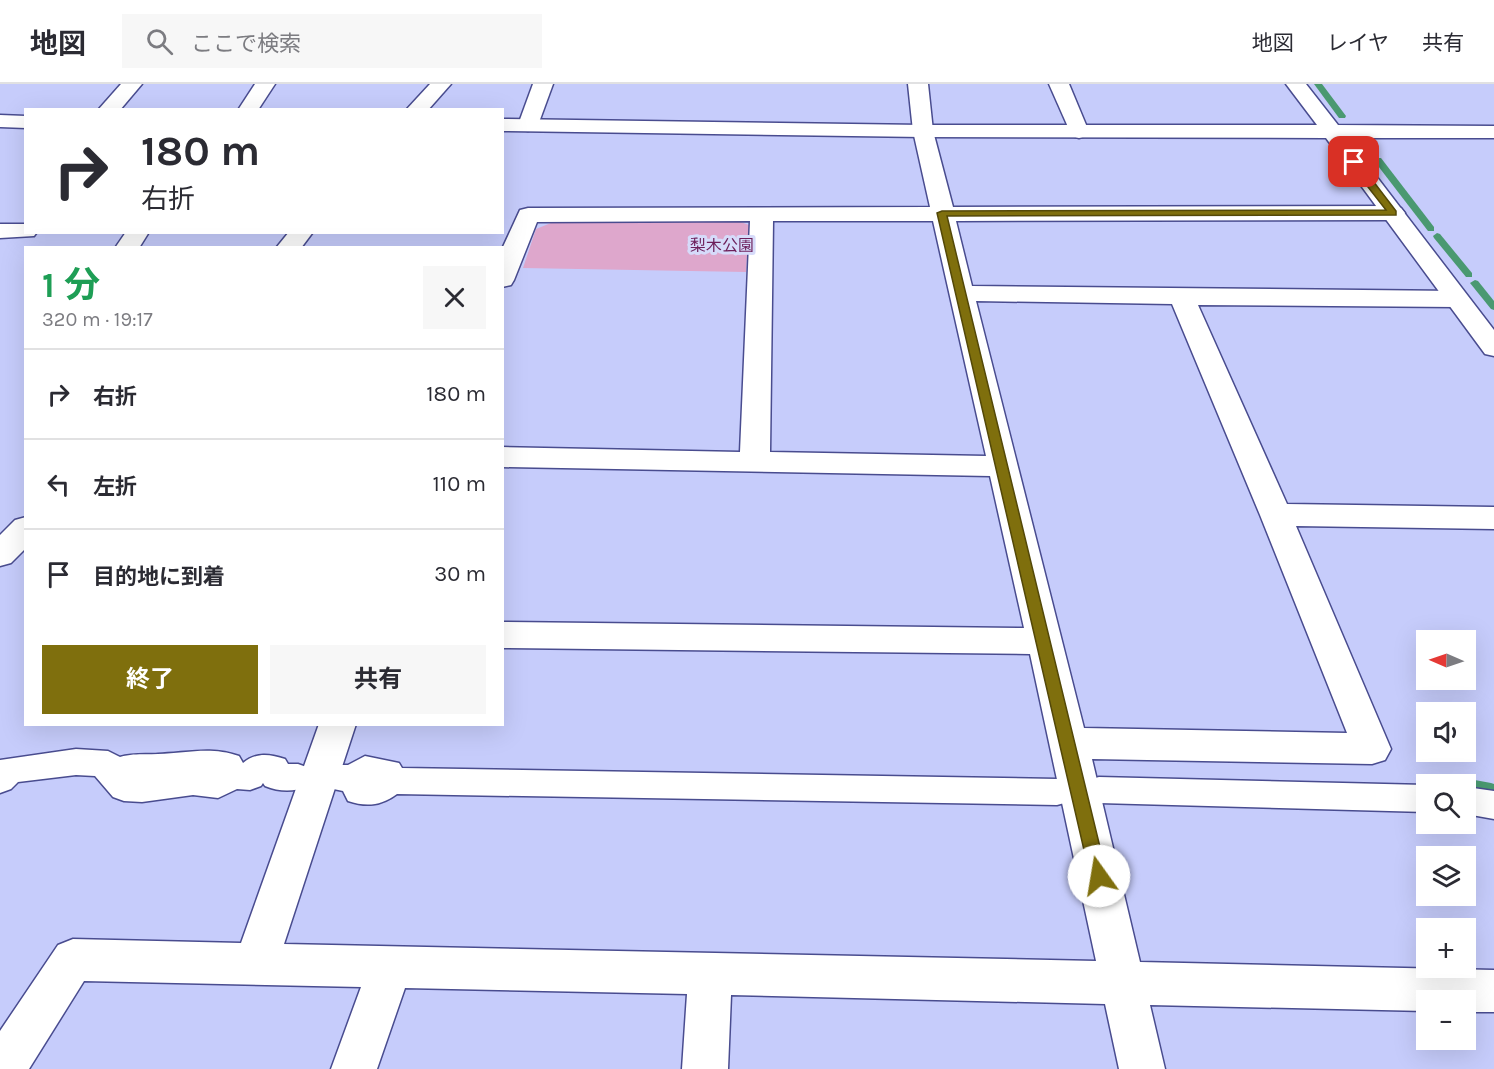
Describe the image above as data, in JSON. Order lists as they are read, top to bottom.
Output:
{
  "parks": ["梨木公園"],
  "north": "left",
  "page": {
    "header": "地図",
    "search": "ここで検索",
    "nav": ["地図", "レイヤ", "共有"],
    "turn": ["180 m", "右折"],
    "heading": ["1 分", "320 m · 19:17"],
    "list": [
      {
        "name": "右折",
        "value": "180 m"
      },
      {
        "name": "左折",
        "value": "110 m"
      },
      {
        "name": "目的地に到着",
        "value": "30 m"
      }
    ],
    "map_buttons": ["+", "−"],
    "buttons": ["終了", "共有"]
  }
}
